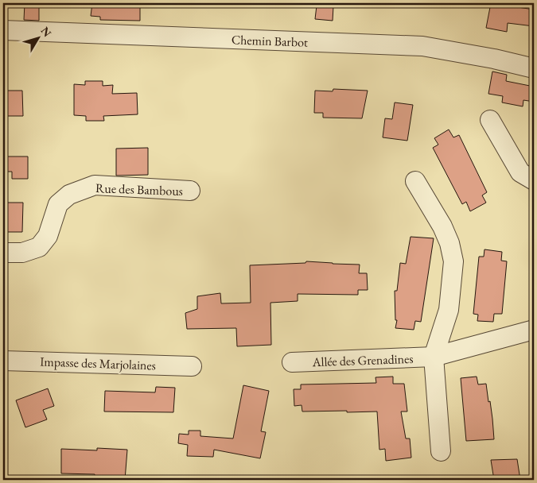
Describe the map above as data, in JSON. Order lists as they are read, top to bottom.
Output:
{
  "streets": {
    "street": [
      "Chemin Barbot",
      "Rue des Bambous",
      "Allée des Grenadines",
      "Impasse des Marjolaines"
    ]
  },
  "north": "top right"
}
